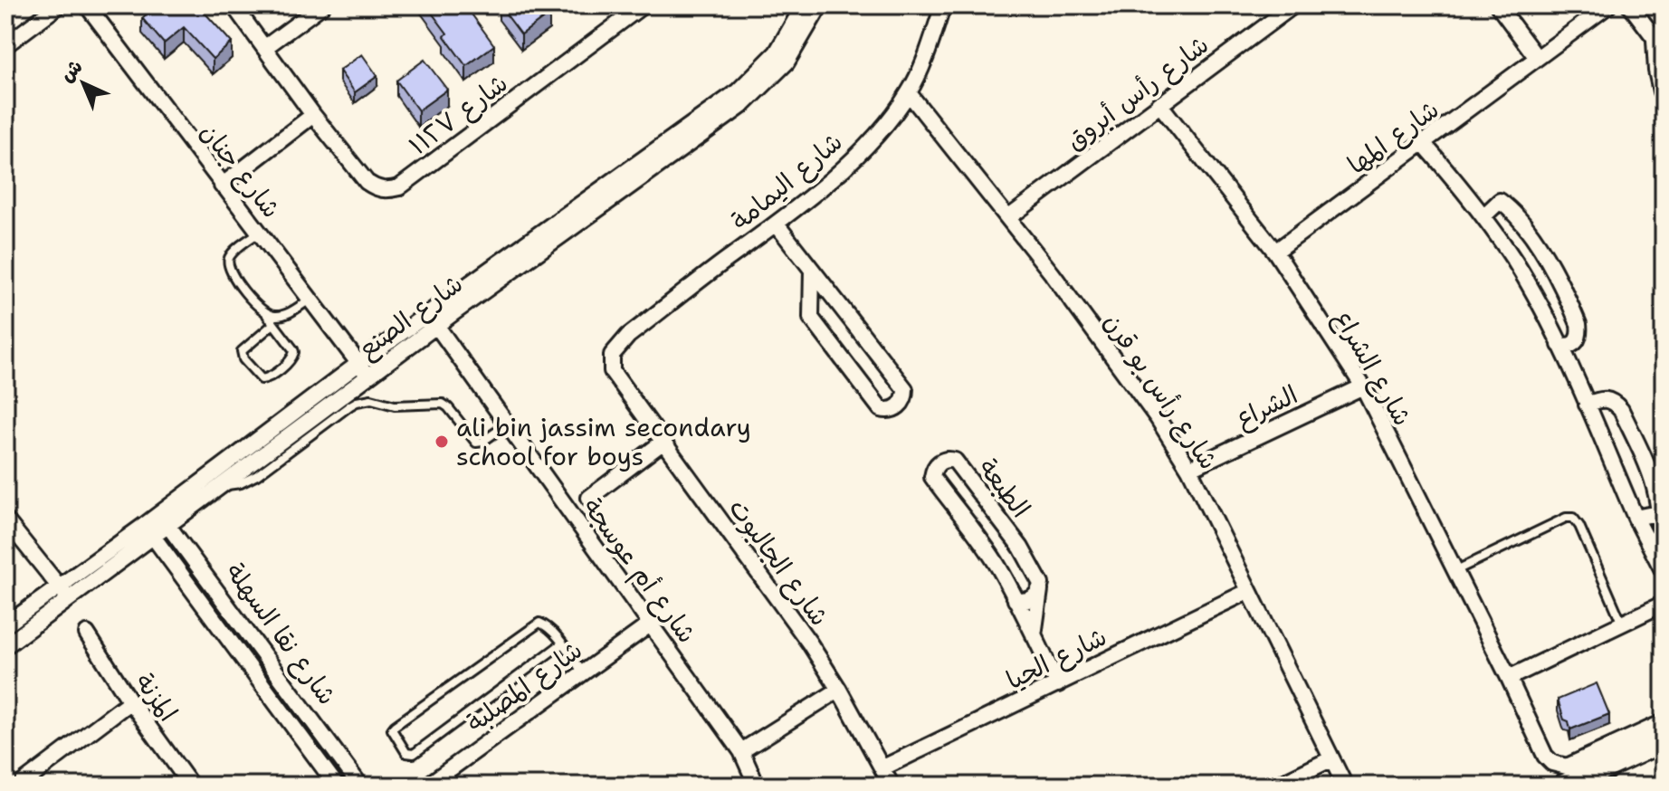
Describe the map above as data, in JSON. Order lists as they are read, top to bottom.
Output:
{
  "streets": {
    "street": [
      "شارع رأس أبروق",
      "شارع ١١٢٧",
      "شارع المها",
      "شارع جنان",
      "شارع اليمامة",
      "شارع الصنع",
      "شارع الشراع",
      "شارع رأس بو قرن",
      "الشراع",
      "الطبعة",
      "شارع الجالبوت",
      "شارع أم عوسجة",
      "شارع نقا السهلة",
      "شارع الحيا",
      "شارع المصلبة",
      "المزنة"
    ]
  },
  "crossings": [
    ["شارع رأس أبروق", "شارع الشراع"],
    ["شارع رأس أبروق", "شارع رأس بو قرن"],
    ["شارع المها", "شارع الشراع"],
    ["شارع جنان", "شارع الصنع"],
    ["شارع اليمامة", "شارع رأس بو قرن"],
    ["شارع اليمامة", "شارع الجالبوت"],
    ["شارع الصنع", "شارع أم عوسجة"],
    ["شارع الصنع", "شارع نقا السهلة"],
    ["شارع الشراع", "الشراع"],
    ["شارع رأس بو قرن", "الشراع"],
    ["شارع رأس بو قرن", "شارع الحيا"],
    ["الطبعة", "شارع الحيا"],
    ["شارع الجالبوت", "شارع الحيا"],
    ["شارع أم عوسجة", "شارع المصلبة"]
  ],
  "places": ["ali bin jassim secondary school for boys"],
  "north": "top left"
}
